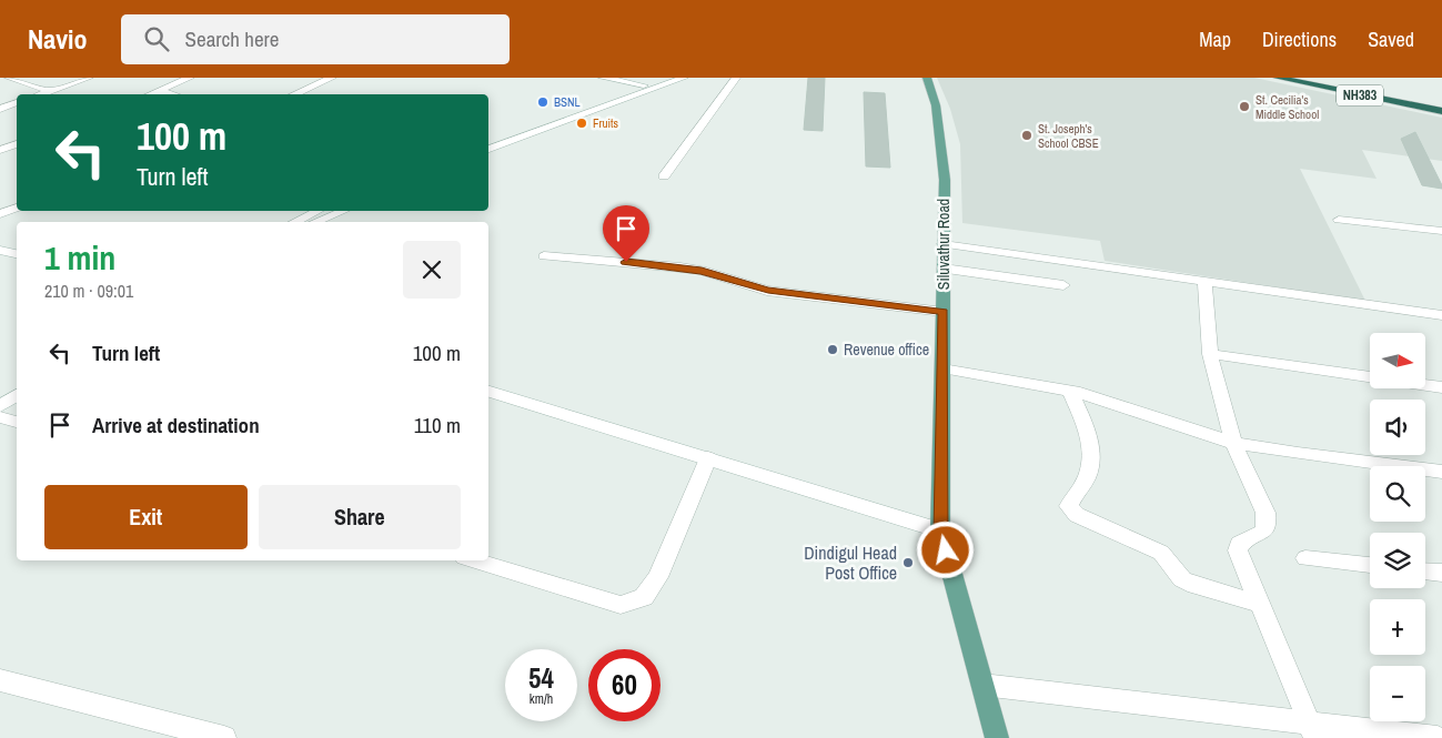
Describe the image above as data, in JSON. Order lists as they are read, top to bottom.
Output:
{
  "streets": {
    "highway": ["NH383"],
    "main road": ["Siluvathur Road"]
  },
  "places": [
    "BSNL",
    "St. Cecilia's Middle School",
    "Fruits",
    "St. Joseph's School CBSE",
    "Revenue office",
    "Dindigul Head Post Office"
  ],
  "north": "right",
  "page": {
    "header": "Navio",
    "search": "Search here",
    "nav": ["Map", "Directions", "Saved"],
    "turn": ["100 m", "Turn left"],
    "heading": ["1 min", "210 m · 09:01"],
    "list": [
      {
        "name": "Turn left",
        "value": "100 m"
      },
      {
        "name": "Arrive at destination",
        "value": "110 m"
      }
    ],
    "map_buttons": ["+", "−"],
    "buttons": ["Exit", "Share"],
    "speed": "54 km/h",
    "limit": "60"
  }
}
